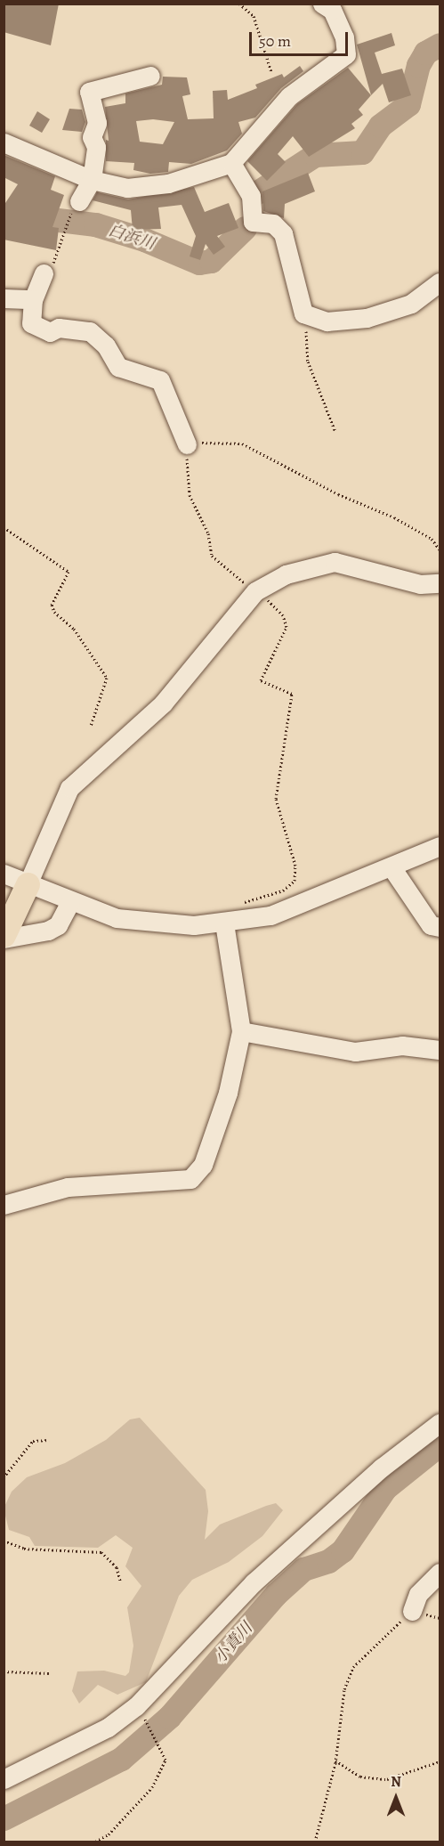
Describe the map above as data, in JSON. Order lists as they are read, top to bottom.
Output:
{
  "water": ["白浜川", "小責川"],
  "scale_bar": "50 m",
  "north": "top"
}
